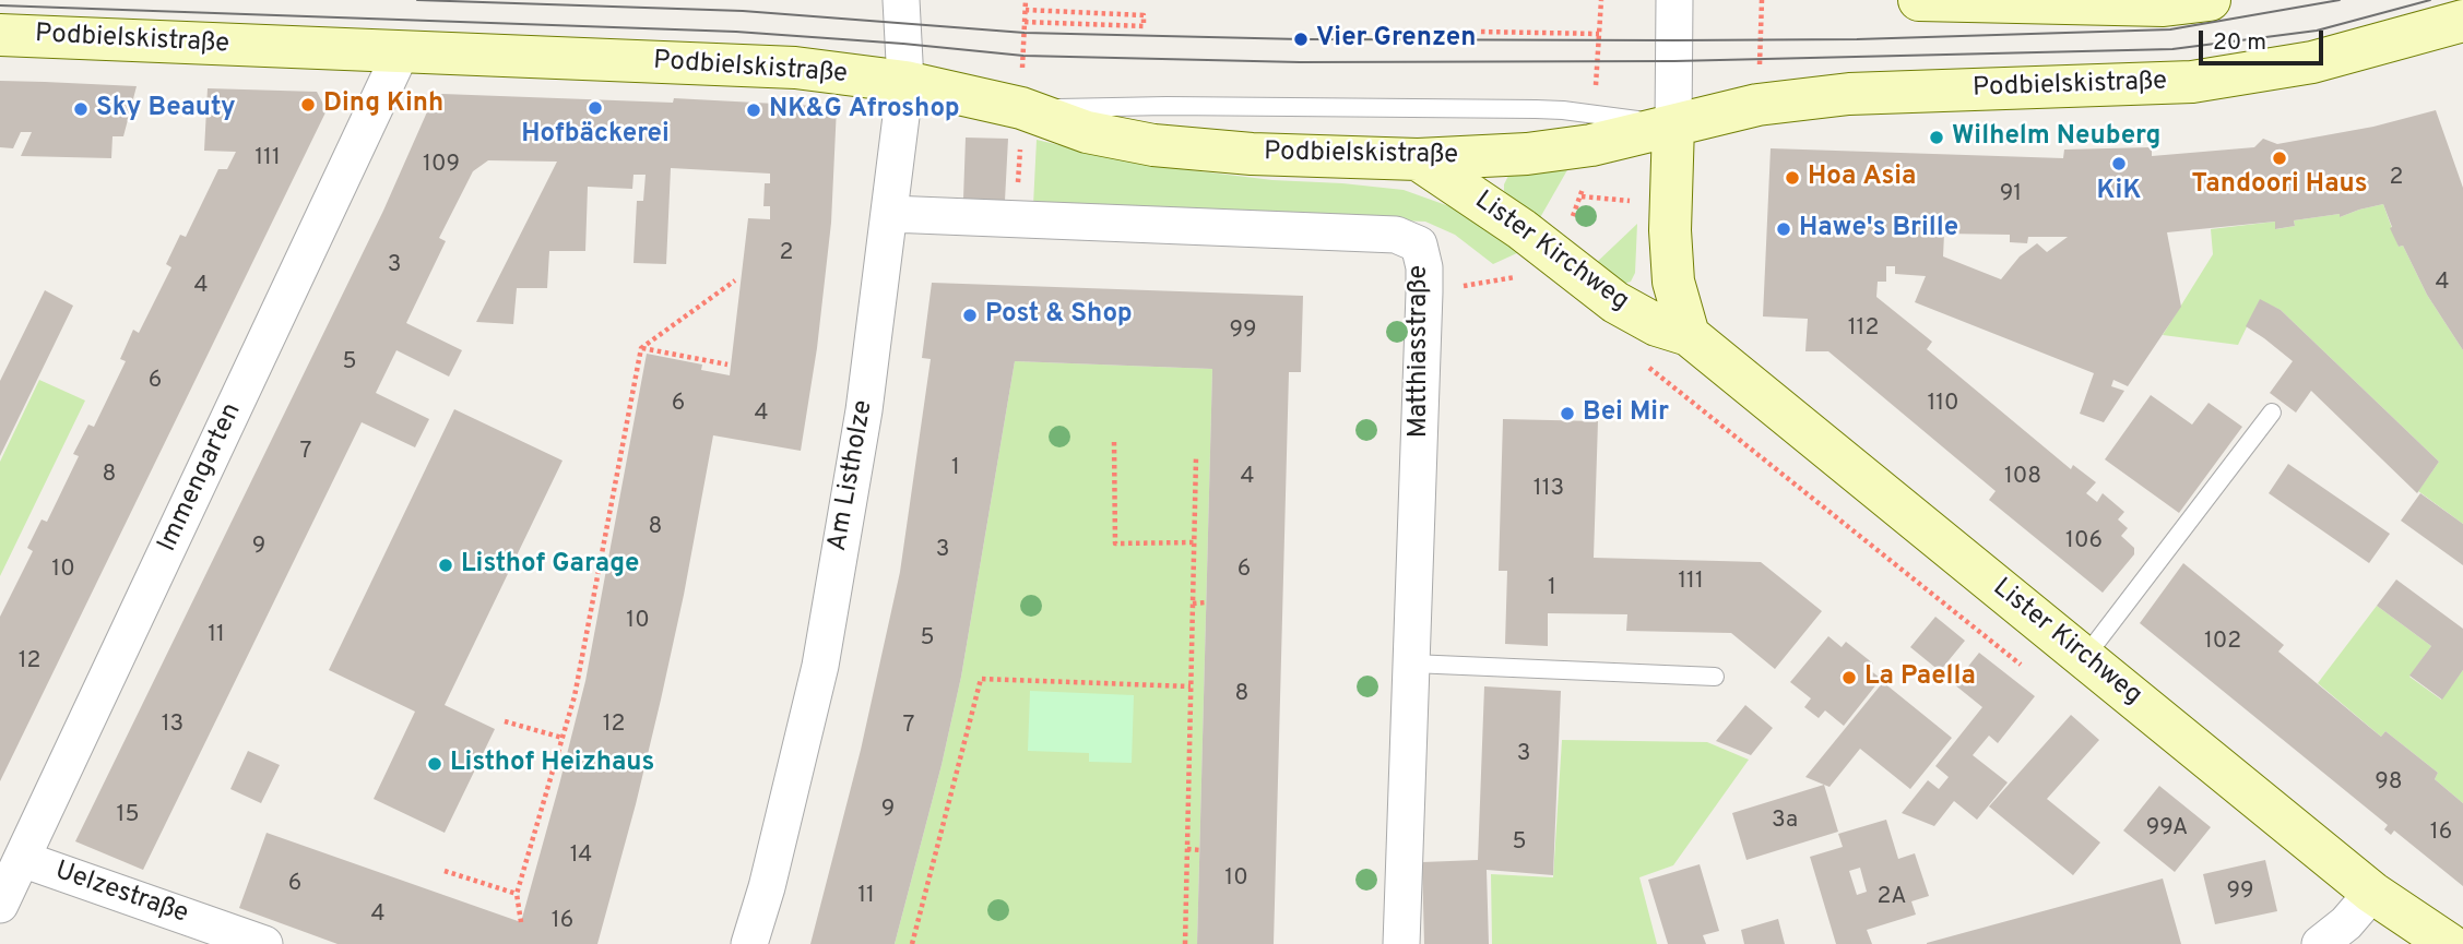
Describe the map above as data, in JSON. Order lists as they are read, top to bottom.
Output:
{
  "streets": {
    "main road": ["Podbielskistraße", "Lister Kirchweg"],
    "street": [
      "Matthiasstraße",
      "Am Listholze",
      "Immengarten",
      "Uelzestraße"
    ]
  },
  "crossings": [
    ["Podbielskistraße", "Lister Kirchweg"],
    ["Podbielskistraße", "Am Listholze"],
    ["Podbielskistraße", "Immengarten"],
    ["Matthiasstraße", "Am Listholze"],
    ["Immengarten", "Uelzestraße"]
  ],
  "places": [
    "Vier Grenzen",
    "Ding Kinh",
    "Hofbäckerei",
    "Sky Beauty",
    "NK&G Afroshop",
    "Wilhelm Neuberg",
    "Tandoori Haus",
    "KiK",
    "Hoa Asia",
    "Hawe's Brille",
    "Post & Shop",
    "Bei Mir",
    "Listhof Garage",
    "La Paella",
    "Listhof Heizhaus"
  ],
  "house_numbers": [
    "111",
    "109",
    "2",
    "91",
    "2",
    "3",
    "4",
    "4",
    "112",
    "99",
    "5",
    "6",
    "6",
    "110",
    "4",
    "7",
    "1",
    "8",
    "4",
    "108",
    "113",
    "8",
    "106",
    "9",
    "3",
    "10",
    "6",
    "111",
    "1",
    "10",
    "11",
    "5",
    "102",
    "12",
    "8",
    "13",
    "12",
    "7",
    "3",
    "98",
    "9",
    "15",
    "3a",
    "99A",
    "16",
    "5",
    "14",
    "10",
    "6",
    "99",
    "11",
    "2A",
    "4",
    "16"
  ],
  "scale_bar": "20 m"
}
